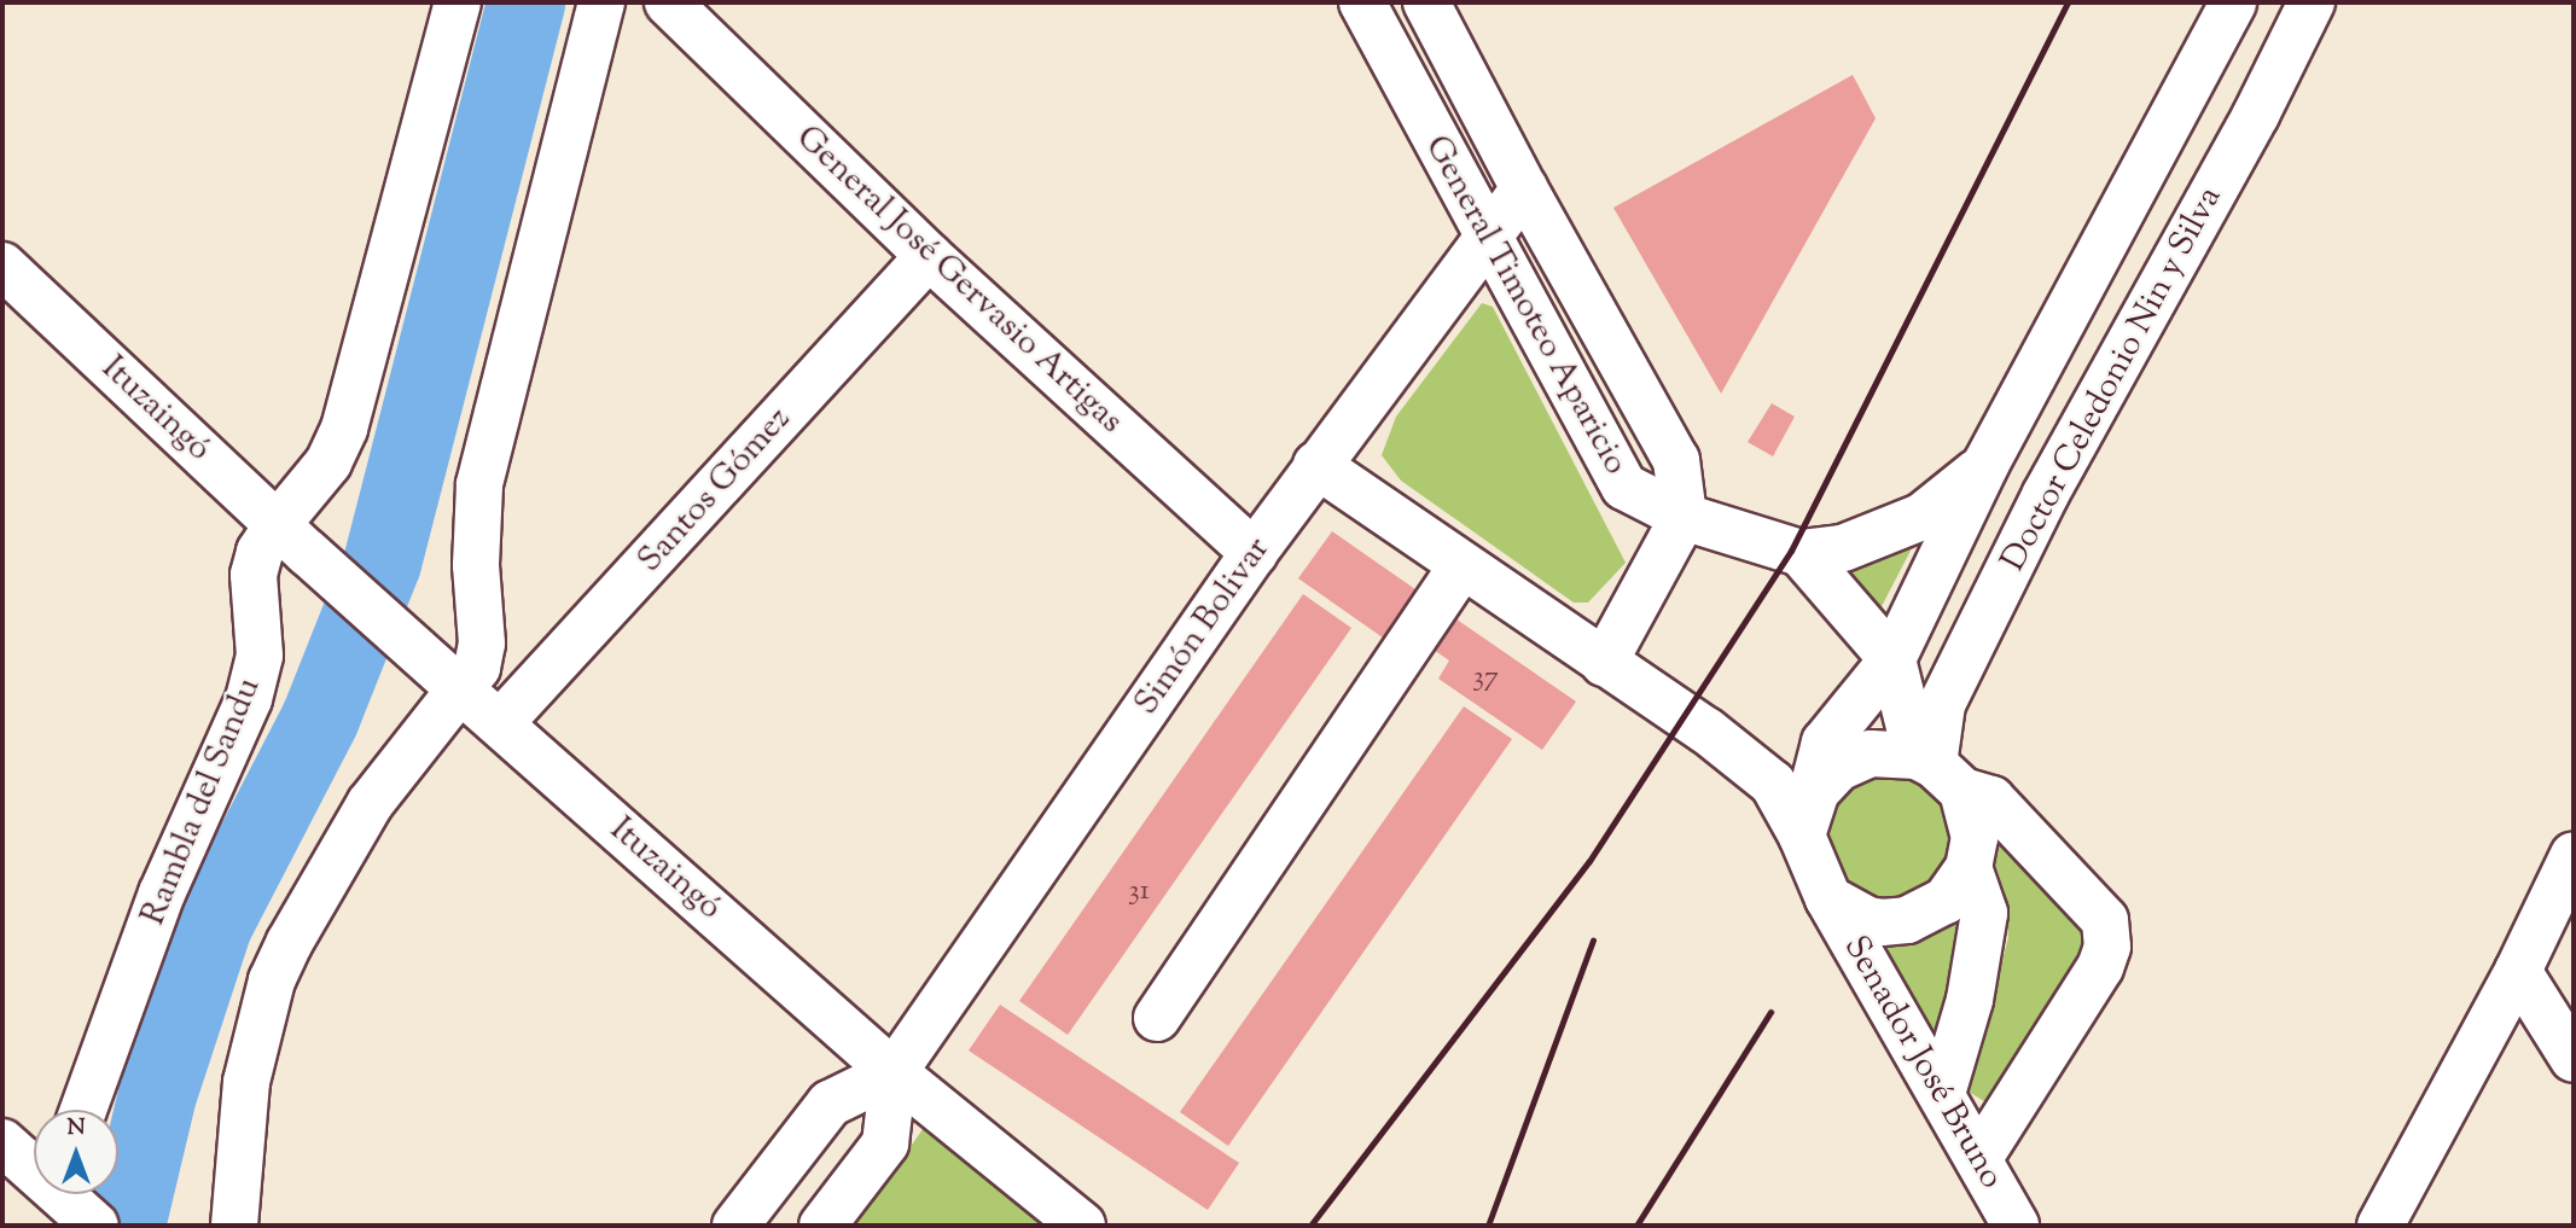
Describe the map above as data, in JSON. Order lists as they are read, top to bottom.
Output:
{
  "streets": {
    "street": [
      "General José Gervasio Artigas",
      "General Timoteo Aparicio",
      "Doctor Celedonio Nin y Silva",
      "Ituzaingó",
      "Santos Gómez",
      "Simón Bolivar",
      "Rambla del Sandu",
      "Senador José Bruno"
    ]
  },
  "crossings": [
    ["General José Gervasio Artigas", "Santos Gómez"],
    ["General José Gervasio Artigas", "Simón Bolivar"],
    ["General Timoteo Aparicio", "Simón Bolivar"],
    ["Doctor Celedonio Nin y Silva", "Senador José Bruno"],
    ["Ituzaingó", "Santos Gómez"],
    ["Ituzaingó", "Simón Bolivar"],
    ["Ituzaingó", "Rambla del Sandu"]
  ],
  "house_numbers": ["37", "31"],
  "north": "top"
}
